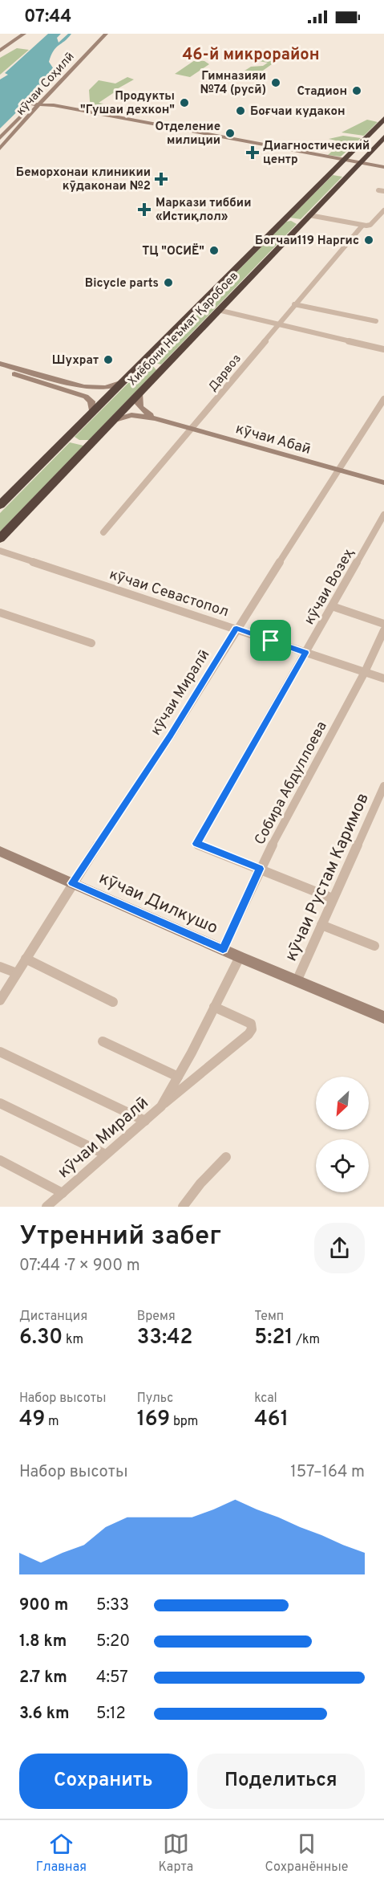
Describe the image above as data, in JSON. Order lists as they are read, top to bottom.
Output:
{
  "streets": {
    "highway": ["Хиёбони Неъмат Қаробоев"],
    "main road": ["кӯчаи Соҳилӣ", "кӯчаи Абаӣ", "кӯчаи Дилкушо"],
    "street": [
      "Дарвоз",
      "кӯчаи Возеҳ",
      "кӯчаи Севастопол",
      "кӯчаи Миралӣ",
      "Собира Абдуллоева",
      "кӯчаи Рустам Каримов"
    ]
  },
  "crossings": [
    ["Хиёбони Неъмат Қаробоев", "кӯчаи Абаӣ"],
    ["Дарвоз", "кӯчаи Абаӣ"],
    ["кӯчаи Абаӣ", "кӯчаи Миралӣ"],
    ["кӯчаи Возеҳ", "кӯчаи Севастопол"],
    ["кӯчаи Возеҳ", "Собира Абдуллоева"],
    ["кӯчаи Возеҳ", "кӯчаи Рустам Каримов"],
    ["кӯчаи Севастопол", "кӯчаи Миралӣ"],
    ["кӯчаи Севастопол", "Собира Абдуллоева"],
    ["кӯчаи Миралӣ", "кӯчаи Дилкушо"],
    ["Собира Абдуллоева", "кӯчаи Дилкушо"],
    ["кӯчаи Рустам Каримов", "кӯчаи Дилкушо"]
  ],
  "districts": ["46-й микрорайон"],
  "places": {
    "other": [
      "Гимназияи №74 (русӣ)",
      "Стадион",
      "Продукты \"Гушаи дехкон\"",
      "Боғчаи кудакон",
      "Отделение милиции",
      "Богчаи119 Наргис",
      "ТЦ \"ОСИЁ\"",
      "Bicycle parts",
      "Шухрат"
    ],
    "health": ["Диагностический центр", "Беморхонаи клиникии кӯдаконаи №2", "Маркази тиббии «Истиқлол»"]
  },
  "north": "bottom left",
  "page": {
    "status": "07:44",
    "heading": ["Утренний забег", "07:44 · 7 × 900 m"],
    "stats": [
      ["Дистанция", "6.30 km"],
      ["Время", "33:42"],
      ["Темп", "5:21 /km"],
      ["Набор высоты", "49 m"],
      ["Пульс", "169 bpm"],
      ["kcal", "461"]
    ],
    "chart": ["Набор высоты", "157–164 m"],
    "list": [
      {
        "name": "900 m",
        "note": "5:33"
      },
      {
        "name": "1.8 km",
        "note": "5:20"
      },
      {
        "name": "2.7 km",
        "note": "4:57"
      },
      {
        "name": "3.6 km",
        "note": "5:12"
      }
    ],
    "buttons": ["Сохранить", "Поделиться"],
    "tabs": ["Главная", "Карта", "Сохранённые"]
  }
}
